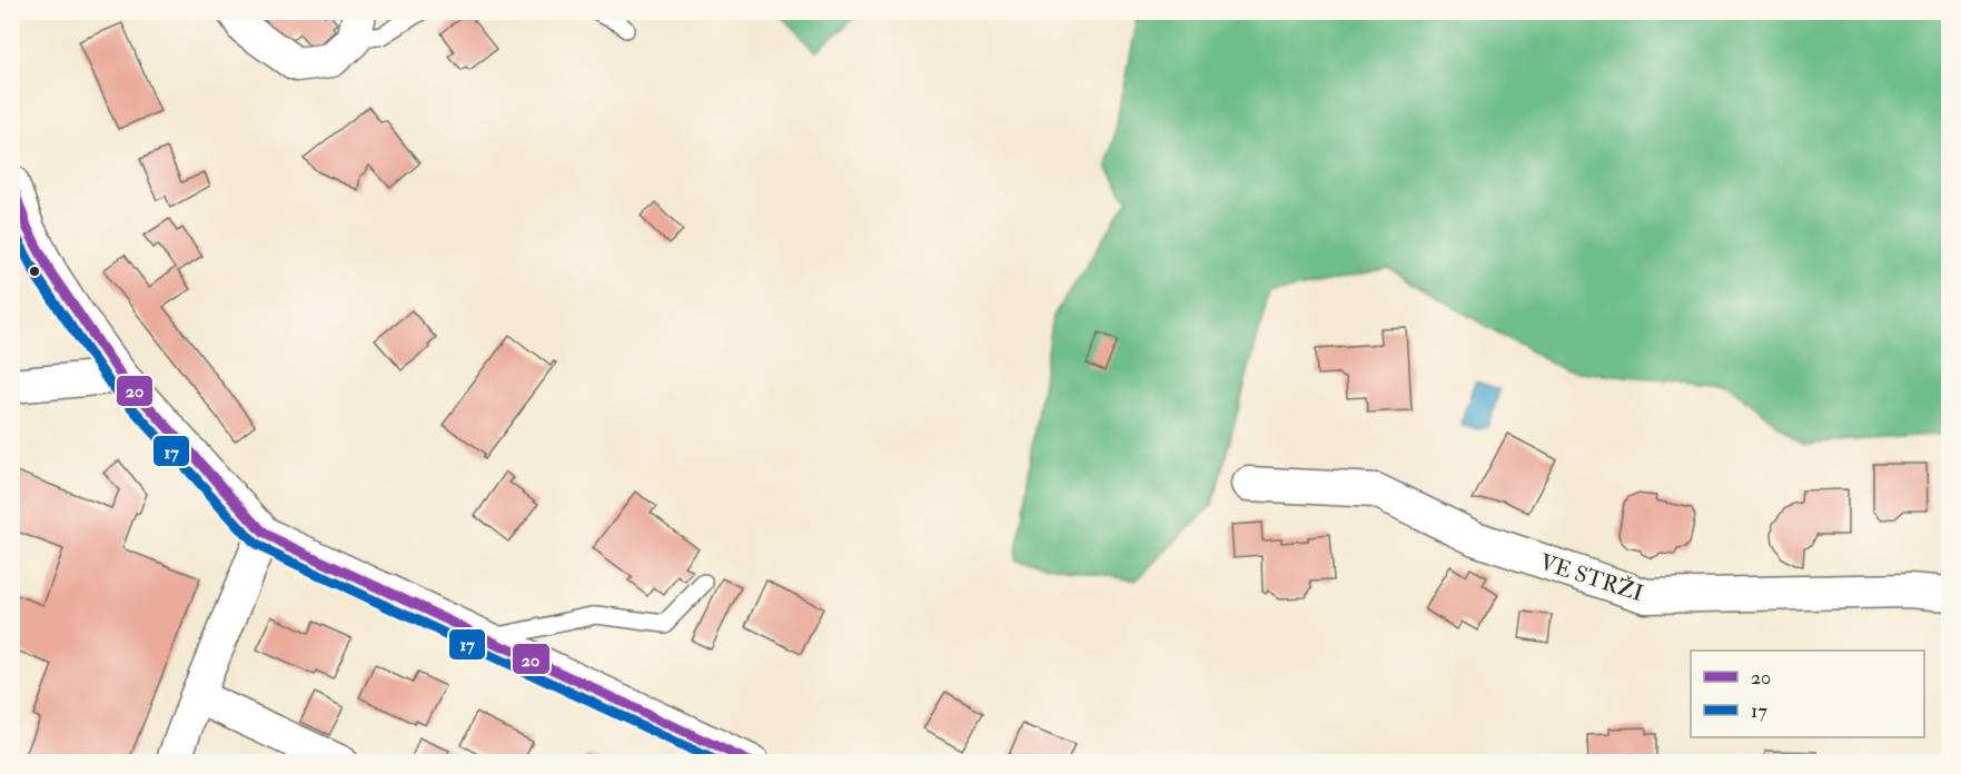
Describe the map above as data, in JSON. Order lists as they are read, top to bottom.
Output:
{
  "streets": {
    "street": ["VE STRŽI"]
  },
  "lines": ["transit line 20", "transit line 17"],
  "legend": ["20", "17"]
}
